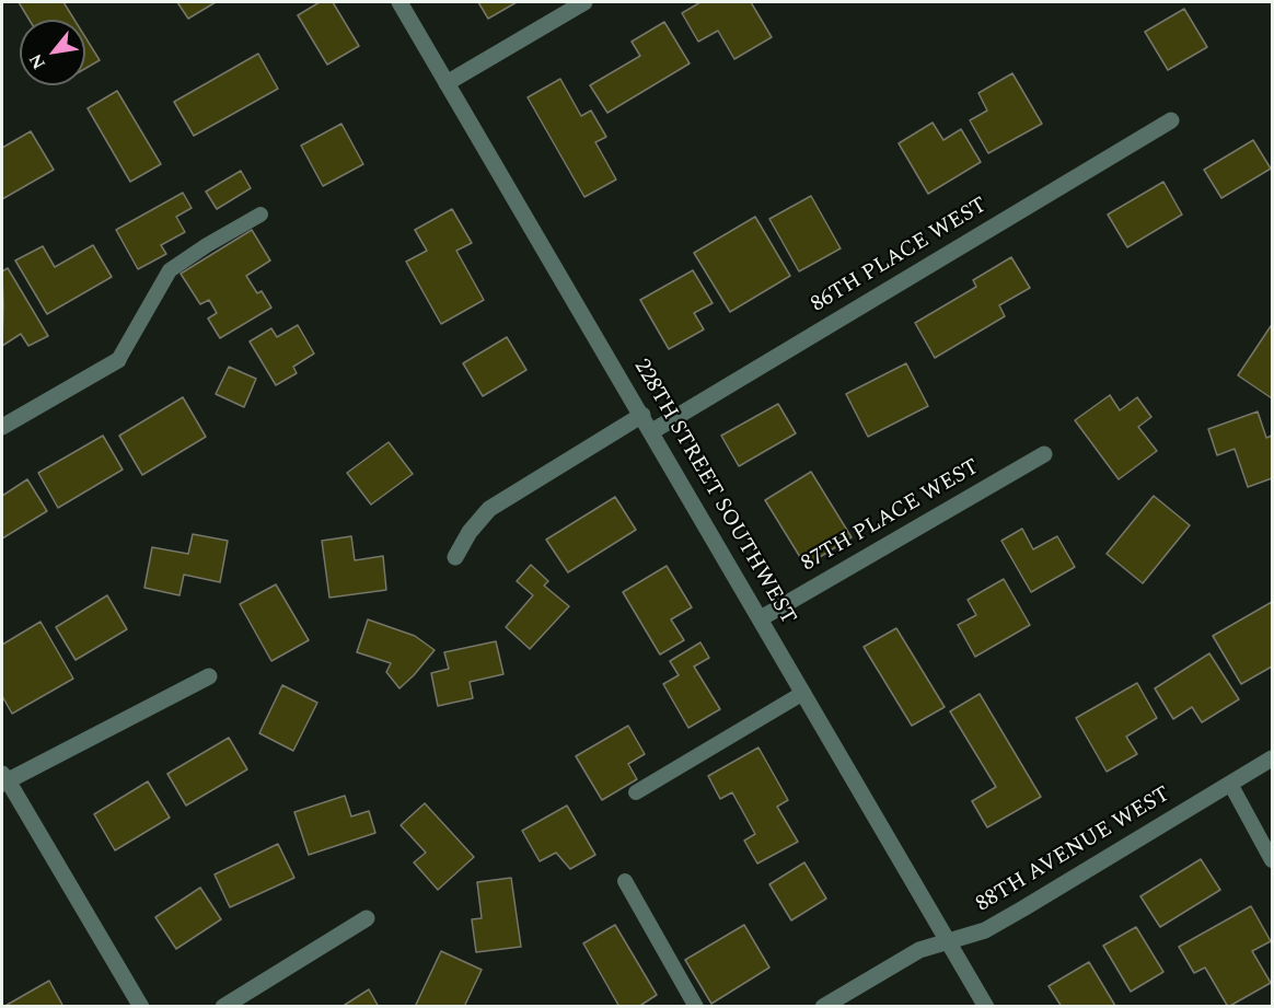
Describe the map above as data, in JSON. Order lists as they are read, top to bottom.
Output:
{
  "streets": {
    "street": [
      "86TH PLACE WEST",
      "228TH STREET SOUTHWEST",
      "87TH PLACE WEST",
      "88TH AVENUE WEST"
    ]
  },
  "crossings": [
    ["86TH PLACE WEST", "228TH STREET SOUTHWEST"],
    ["228TH STREET SOUTHWEST", "87TH PLACE WEST"],
    ["228TH STREET SOUTHWEST", "88TH AVENUE WEST"]
  ],
  "north": "bottom left"
}
